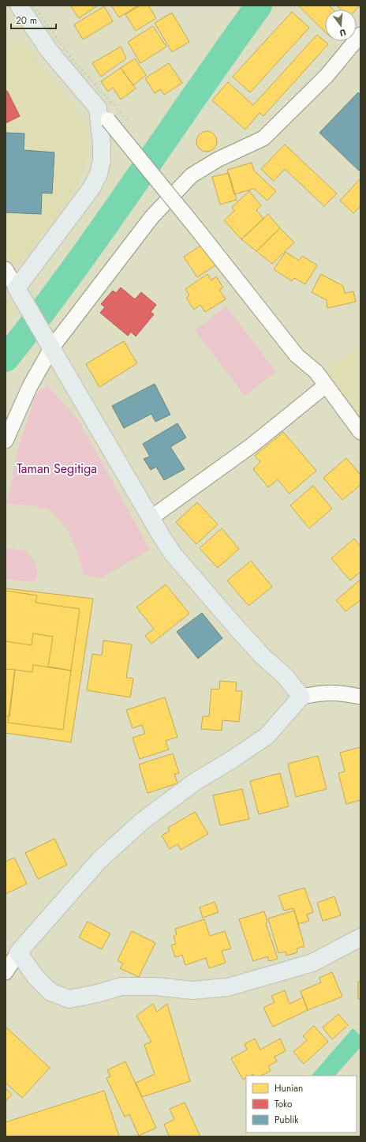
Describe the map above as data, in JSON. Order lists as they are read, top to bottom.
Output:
{
  "parks": ["Taman Segitiga"],
  "legend": ["Hunian", "Toko", "Publik"],
  "scale_bar": "20 m",
  "north": "bottom"
}
